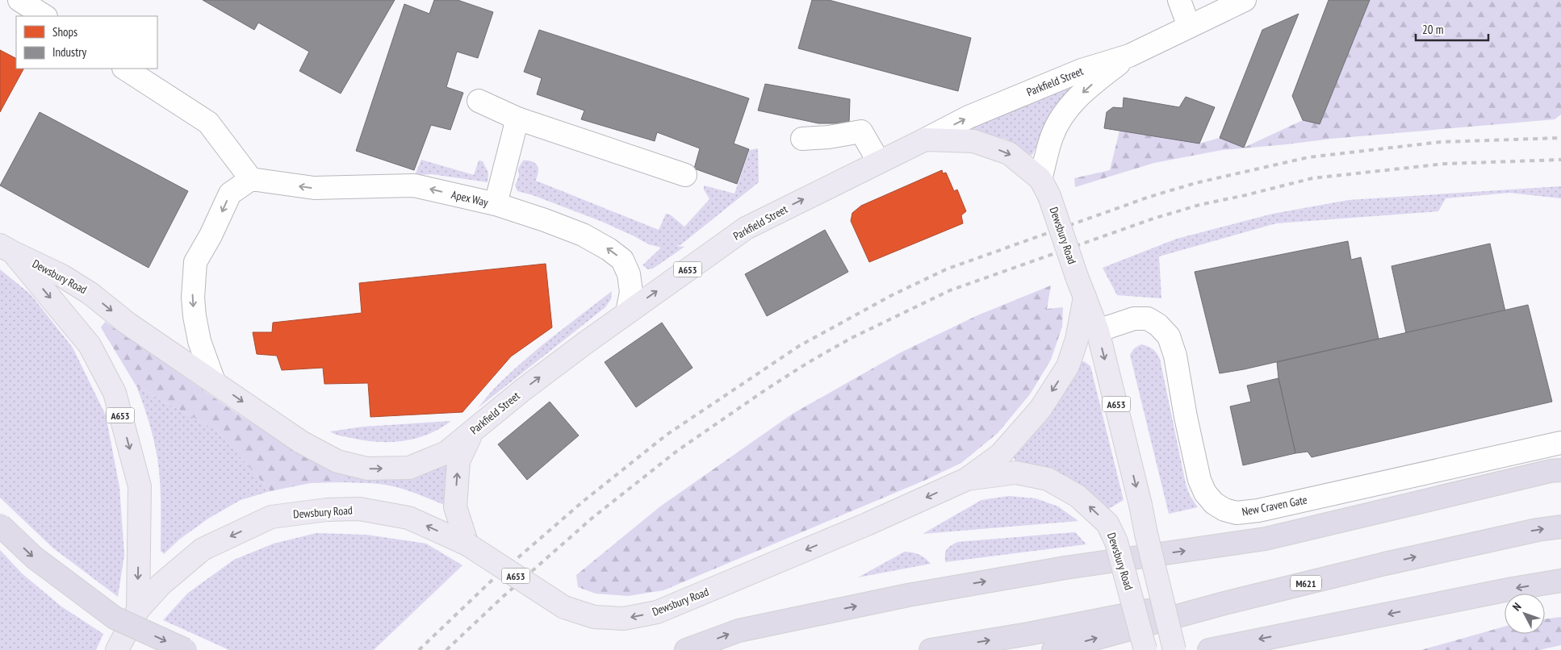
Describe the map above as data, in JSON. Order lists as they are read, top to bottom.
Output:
{
  "streets": {
    "highway": ["M621"],
    "main road": ["Parkfield Street", "Dewsbury Road", "A653"],
    "street": ["Apex Way", "New Craven Gate"]
  },
  "crossings": [
    ["Parkfield Street", "Apex Way"],
    ["Parkfield Street", "Dewsbury Road"],
    ["Parkfield Street", "A653"],
    ["Dewsbury Road", "A653"],
    ["Dewsbury Road", "New Craven Gate"]
  ],
  "legend": ["Shops", "Industry"],
  "scale_bar": "20 m",
  "north": "top left"
}
